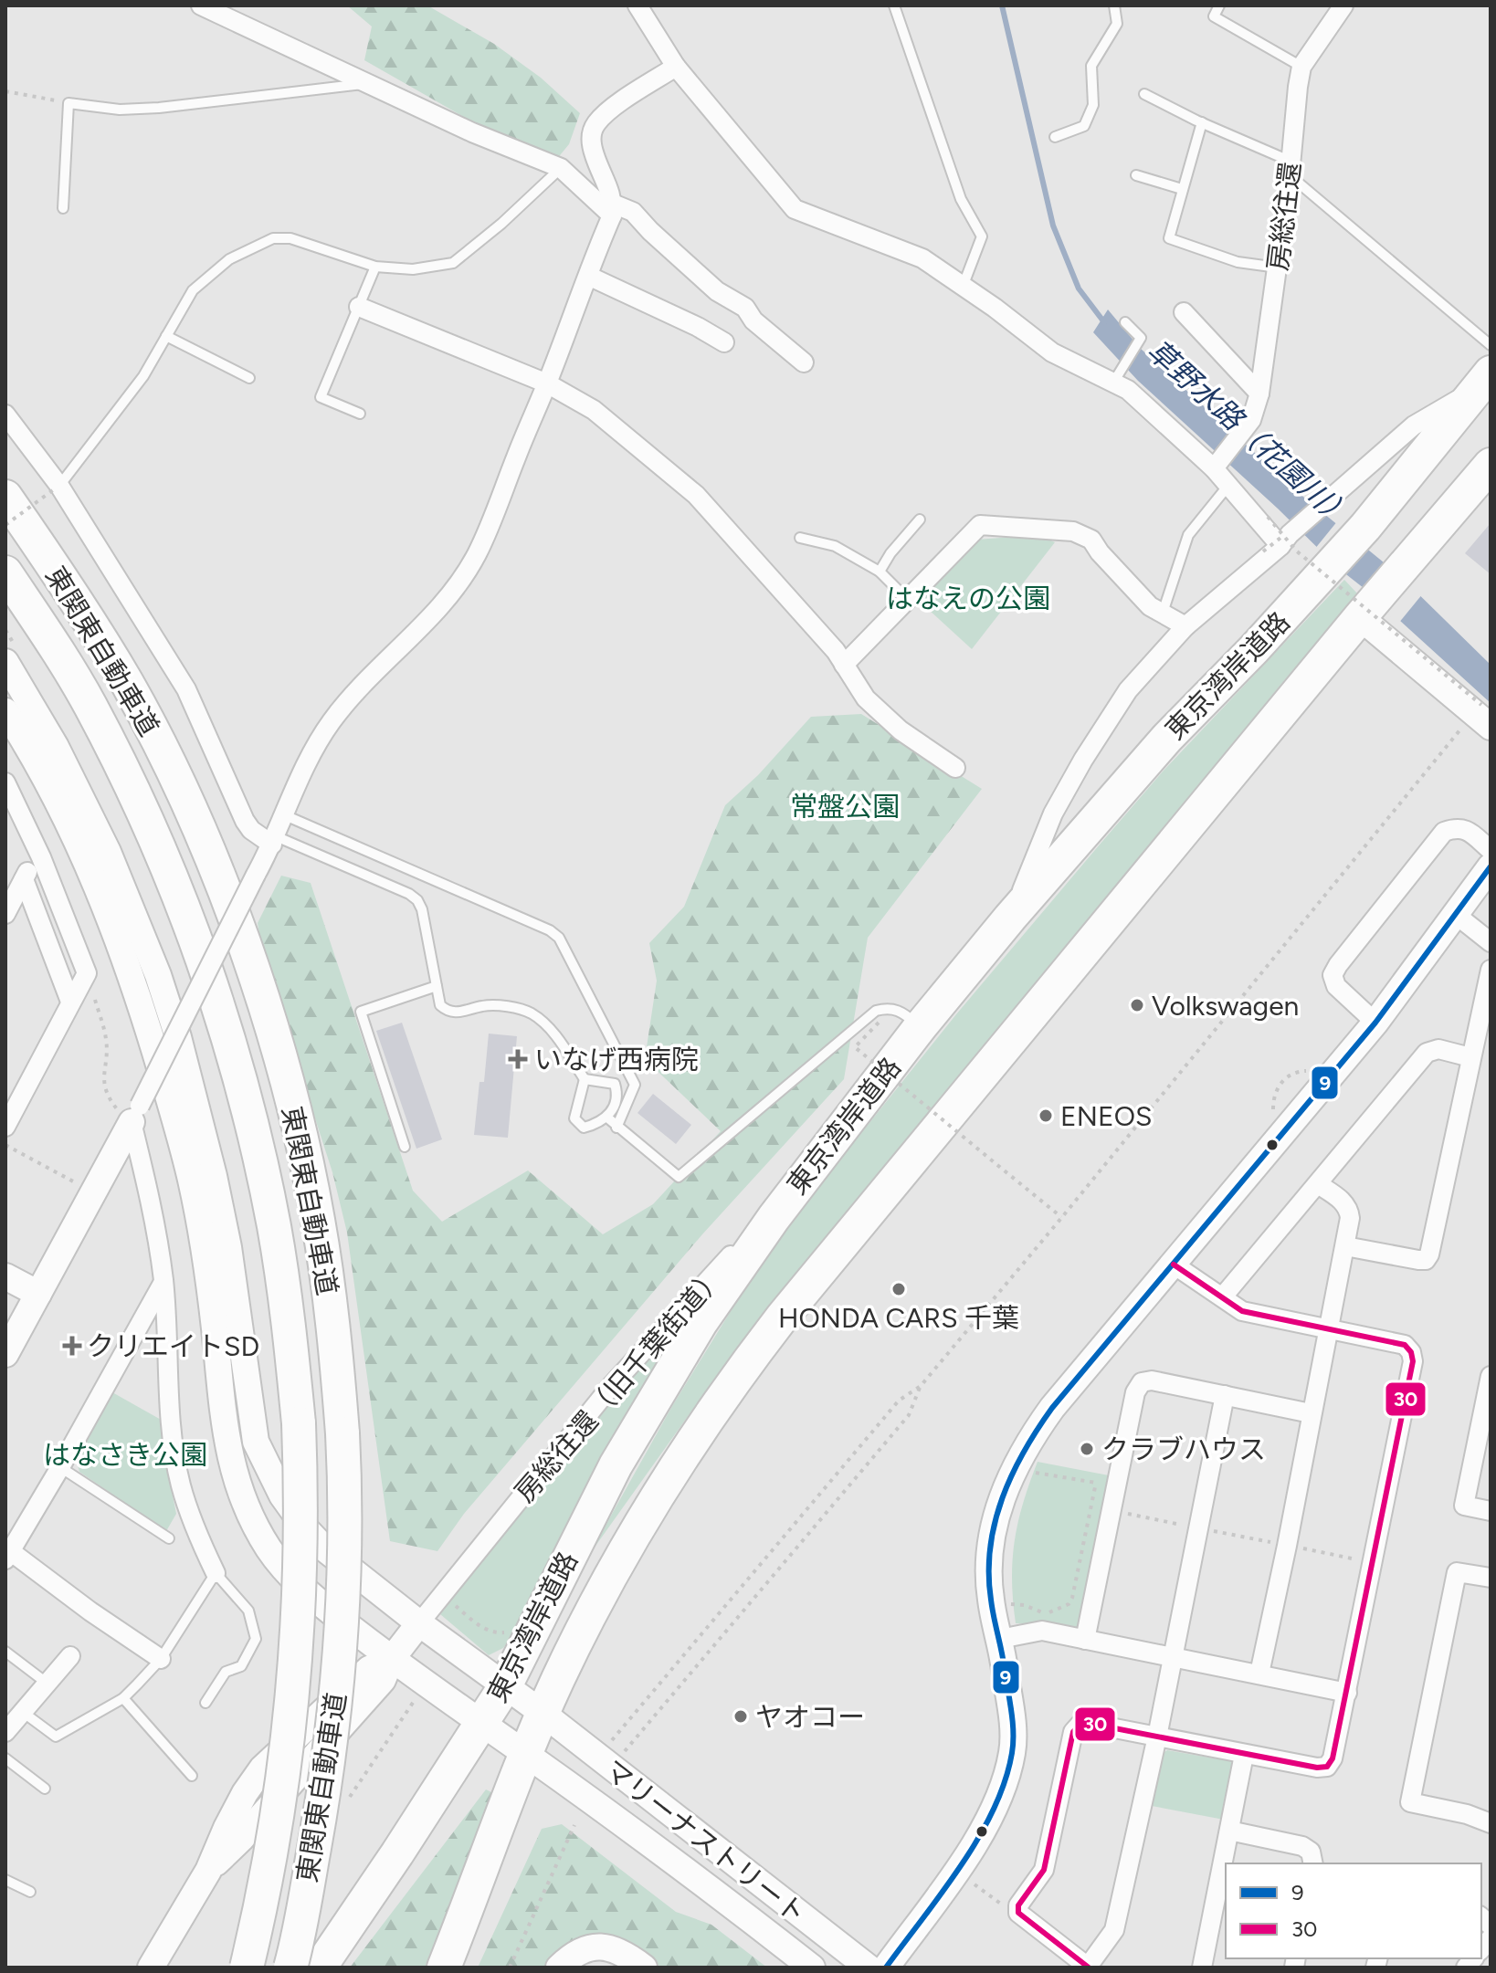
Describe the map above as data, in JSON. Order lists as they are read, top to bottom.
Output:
{
  "streets": {
    "highway": ["東関東自動車道", "東京湾岸道路"],
    "street": ["房総往還", "房総往還（旧千葉街道）", "マリーナストリート"]
  },
  "crossings": [
    ["東京湾岸道路", "房総往還（旧千葉街道）"],
    ["東京湾岸道路", "マリーナストリート"],
    ["房総往還（旧千葉街道）", "マリーナストリート"]
  ],
  "water": ["草野水路（花園川）"],
  "parks": ["はなえの公園", "常盤公園", "はなさき公園"],
  "places": {
    "other": [
      "Volkswagen",
      "ENEOS",
      "HONDA CARS 千葉",
      "クラブハウス",
      "ヤオコー"
    ],
    "health": ["いなげ西病院", "クリエイトSD"]
  },
  "lines": ["transit line 9", "transit line 30"],
  "legend": ["9", "30"]
}
